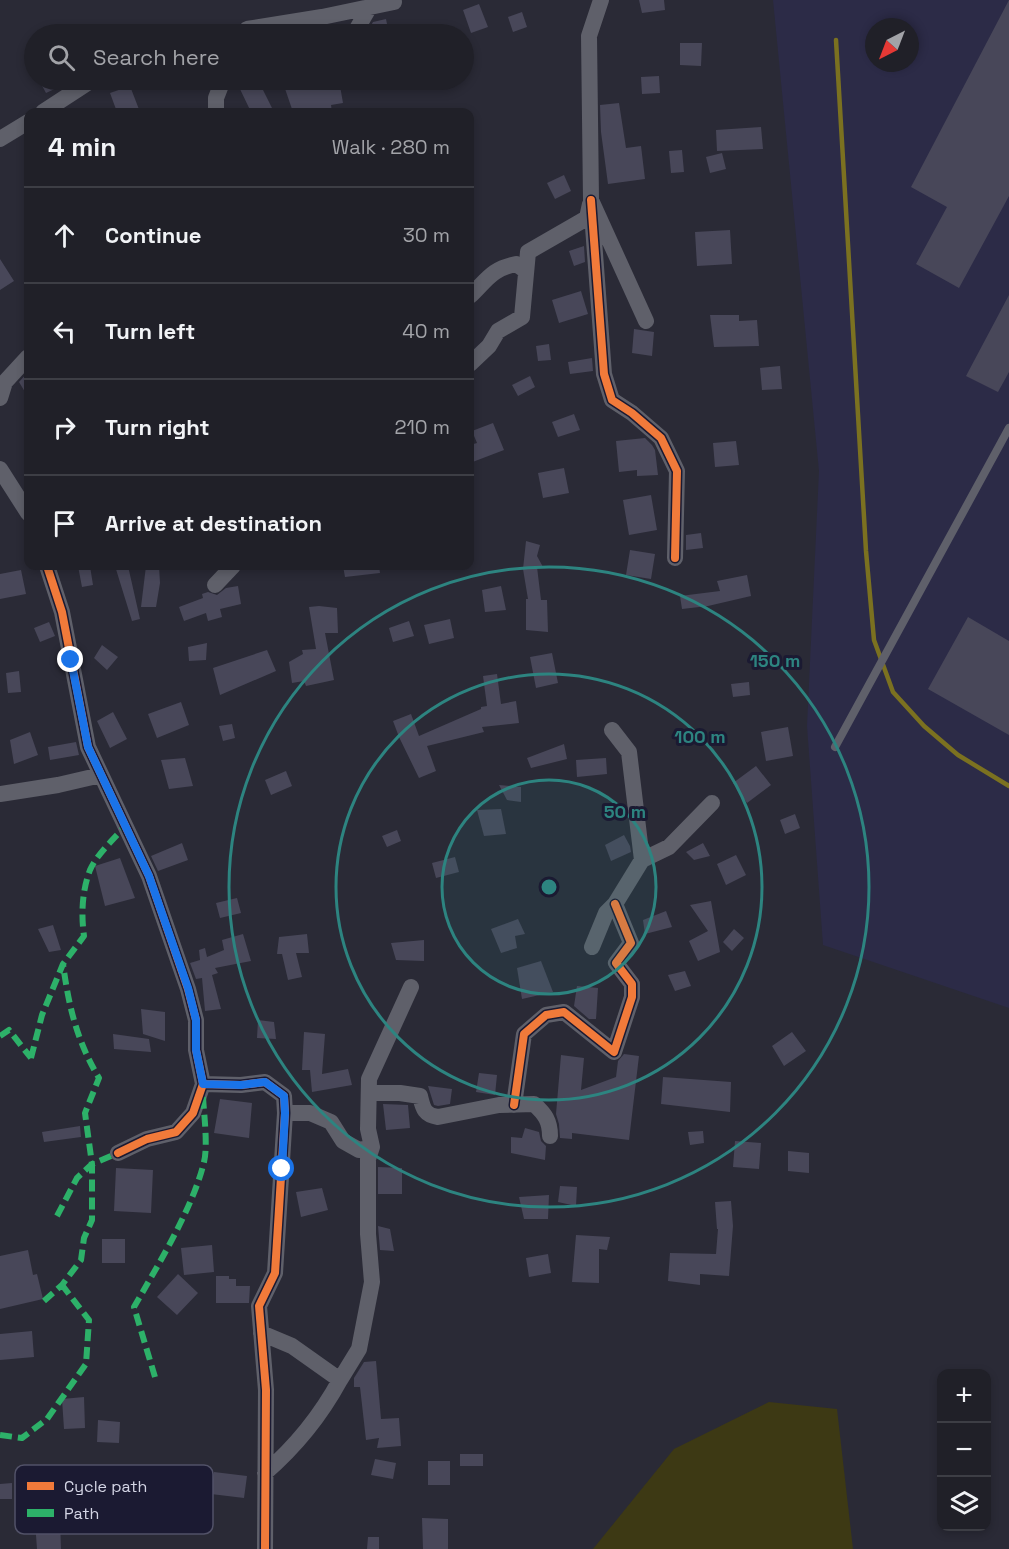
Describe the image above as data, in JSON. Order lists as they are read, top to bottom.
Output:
{
  "legend": ["Cycle path", "Path"],
  "north": "bottom left",
  "page": {
    "search": "Search here",
    "heading": ["4 min", "Walk · 280 m"],
    "list": [
      ["Continue", "30 m"],
      ["Turn left", "40 m"],
      ["Turn right", "210 m"],
      "Arrive at destination"
    ],
    "map_buttons": ["+", "−"]
  },
  "rings": ["150 m", "100 m", "50 m"]
}
